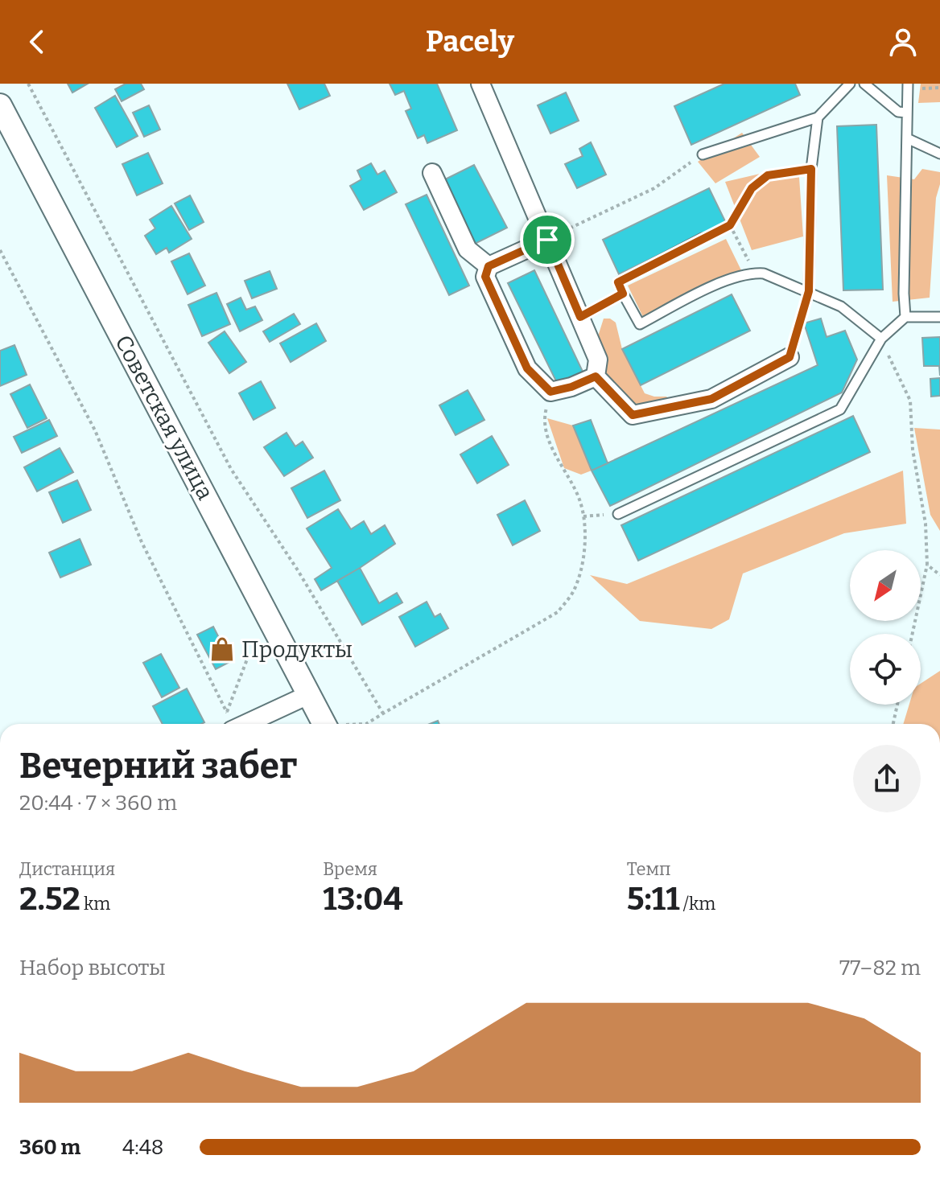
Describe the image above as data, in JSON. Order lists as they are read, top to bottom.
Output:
{
  "streets": {
    "street": ["Советская улица"]
  },
  "places": {
    "shop": ["Продукты"]
  },
  "north": "bottom left",
  "page": {
    "header": "Pacely",
    "heading": ["Вечерний забег", "20:44 · 7 × 360 m"],
    "stats": [
      ["Дистанция", "2.52 km"],
      ["Время", "13:04"],
      ["Темп", "5:11 /km"]
    ],
    "chart": ["Набор высоты", "77–82 m"],
    "list": [
      {
        "name": "360 m",
        "note": "4:48"
      }
    ]
  }
}
